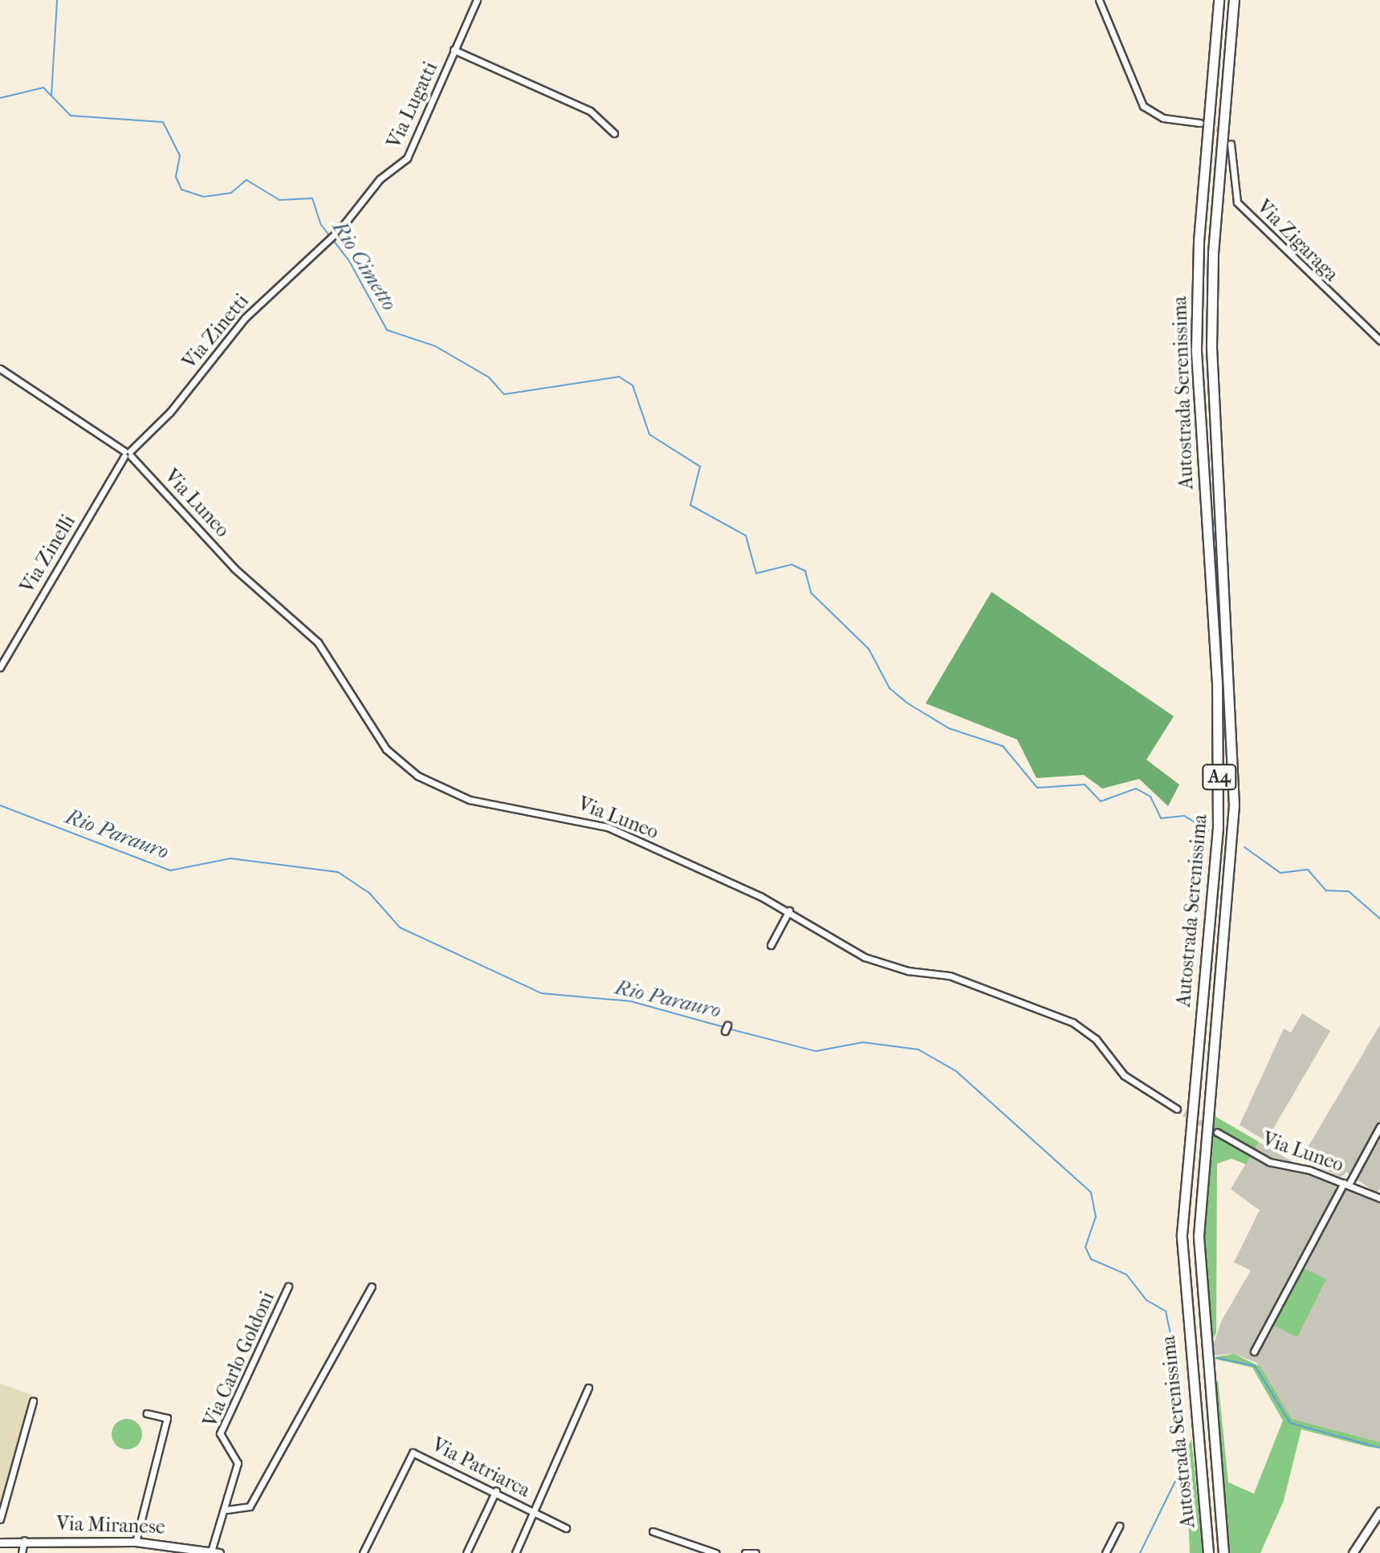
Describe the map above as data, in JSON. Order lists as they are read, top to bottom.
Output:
{
  "streets": {
    "highway": ["Autostrada Serenissima", "A4"],
    "main road": ["Via Miranese"],
    "street": [
      "Via Lugatti",
      "Via Zigaraga",
      "Via Zinetti",
      "Via Luneo",
      "Via Zinelli",
      "Via Carlo Goldoni",
      "Via Patriarca"
    ]
  },
  "crossings": [
    ["Via Lugatti", "Via Zinetti"],
    ["Via Zinetti", "Via Luneo"],
    ["Via Zinetti", "Via Zinelli"],
    ["Via Luneo", "Via Zinelli"],
    ["Via Carlo Goldoni", "Via Miranese"]
  ],
  "water": ["Rio Cimetto", "Rio Parauro"]
}
